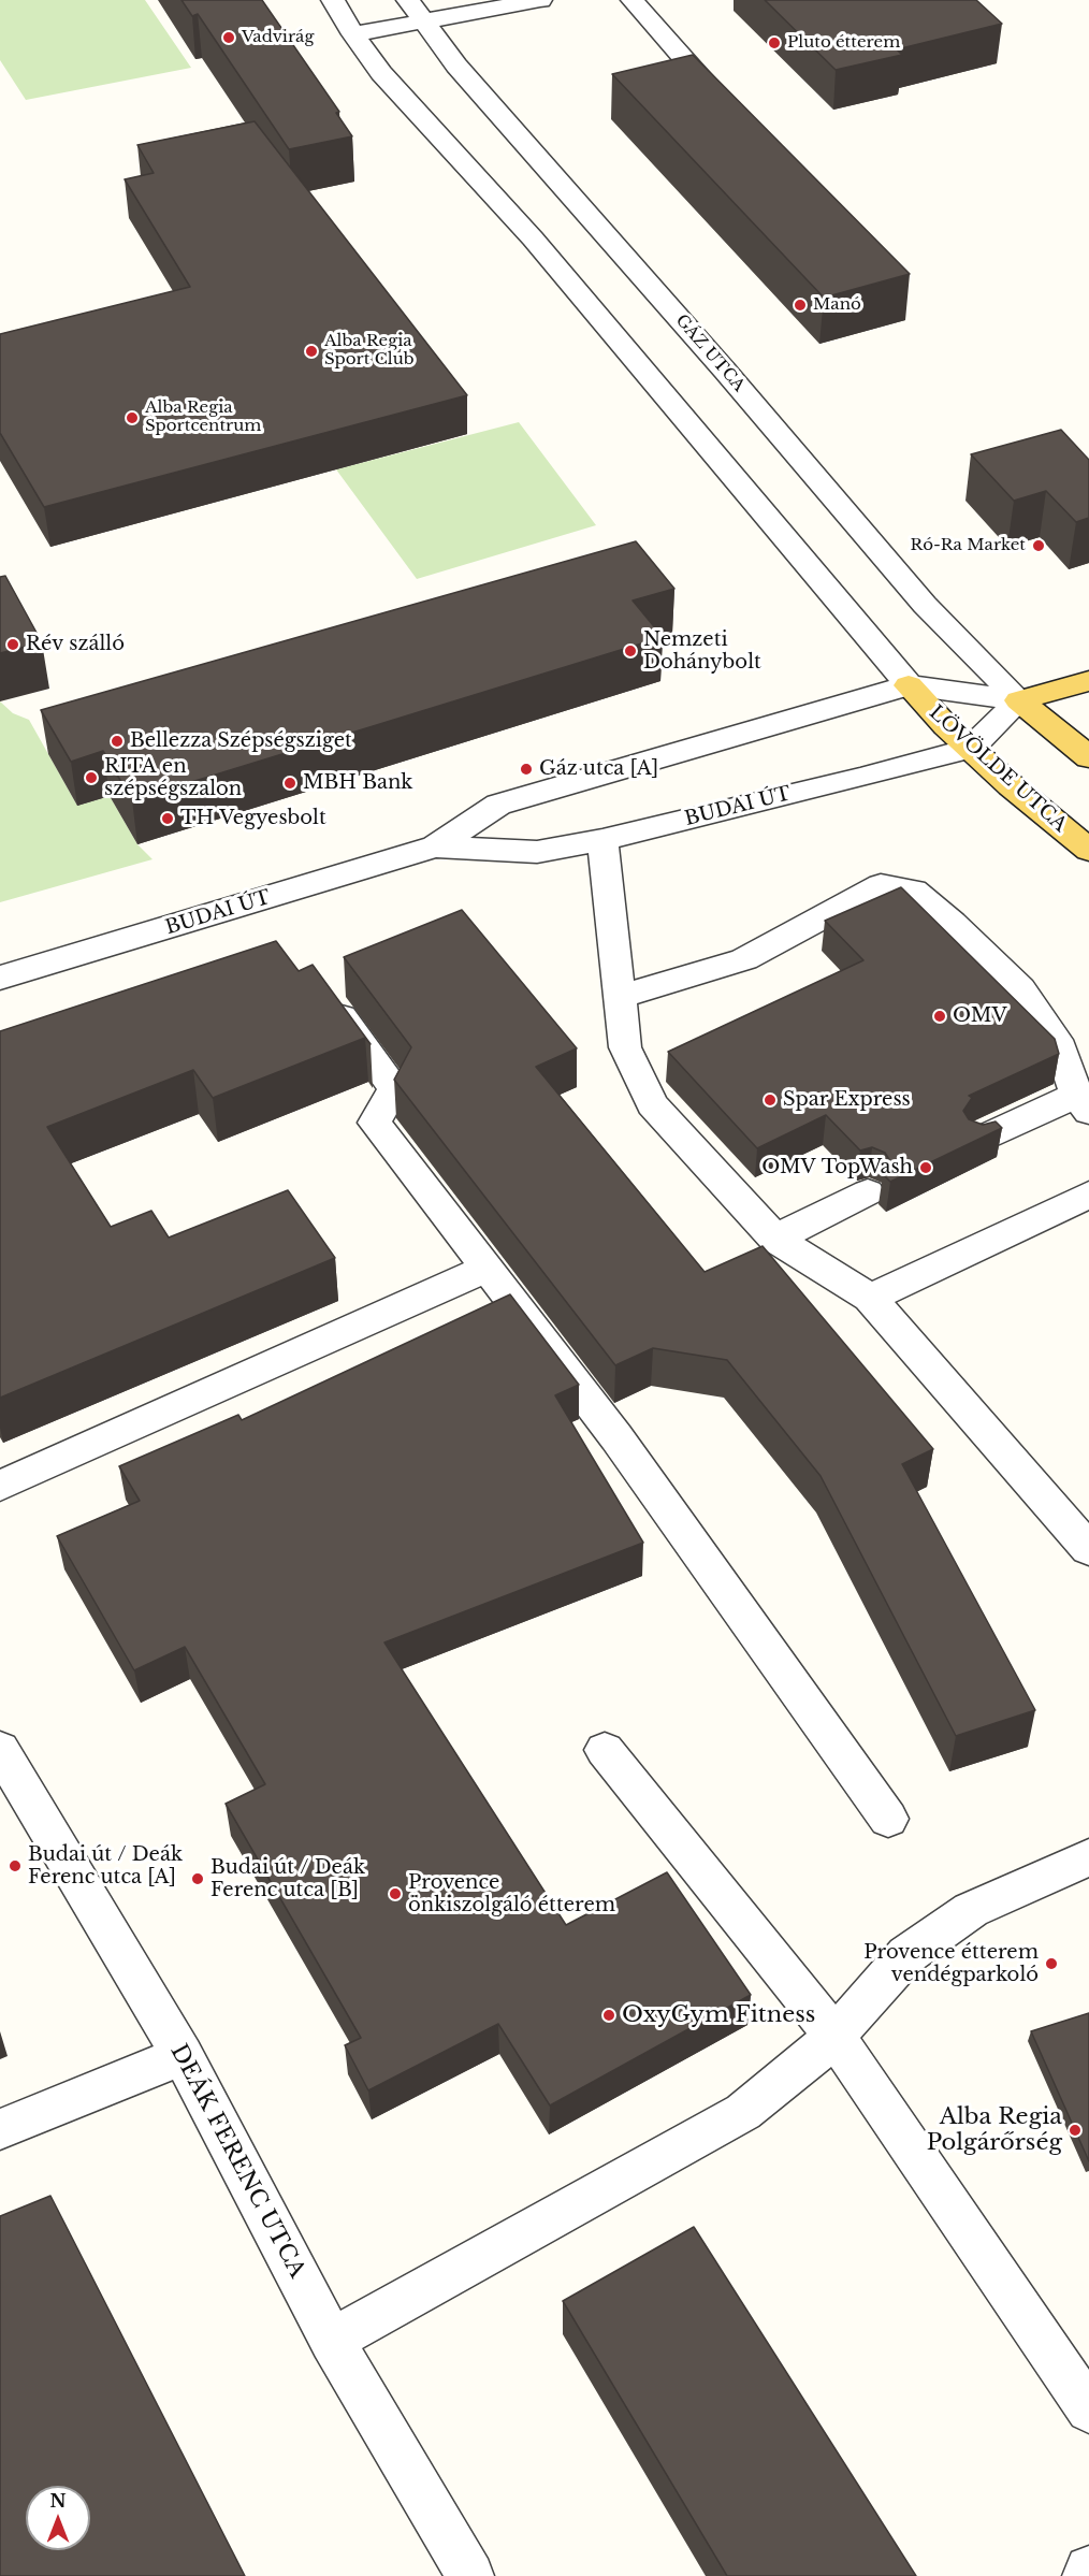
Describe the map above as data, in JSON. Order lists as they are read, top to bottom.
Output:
{
  "streets": {
    "main road": ["LÖVÖLDE UTCA", "BUDAI ÚT"],
    "street": ["GÁZ UTCA", "DEÁK FERENC UTCA"]
  },
  "crossings": [
    ["GÁZ UTCA", "BUDAI ÚT"],
    ["LÖVÖLDE UTCA", "BUDAI ÚT"]
  ],
  "places": [
    "Vadvirág",
    "Pluto étterem",
    "Manó",
    "Alba Regia Sport Club",
    "Alba Regia Sportcentrum",
    "Ró-Ra Market",
    "Rév szálló",
    "Nemzeti Dohánybolt",
    "Bellezza Szépségsziget",
    "Gáz utca [A]",
    "RITA en szépségszalon",
    "MBH Bank",
    "TH Vegyesbolt",
    "OMV",
    "Spar Express",
    "OMV TopWash",
    "Budai út / Deák Ferenc utca [A]",
    "Budai út / Deák Ferenc utca [B]",
    "Provence önkiszolgáló étterem",
    "Provence étterem vendégparkoló",
    "OxyGym Fitness",
    "Alba Regia Polgárőrség"
  ],
  "north": "top"
}
